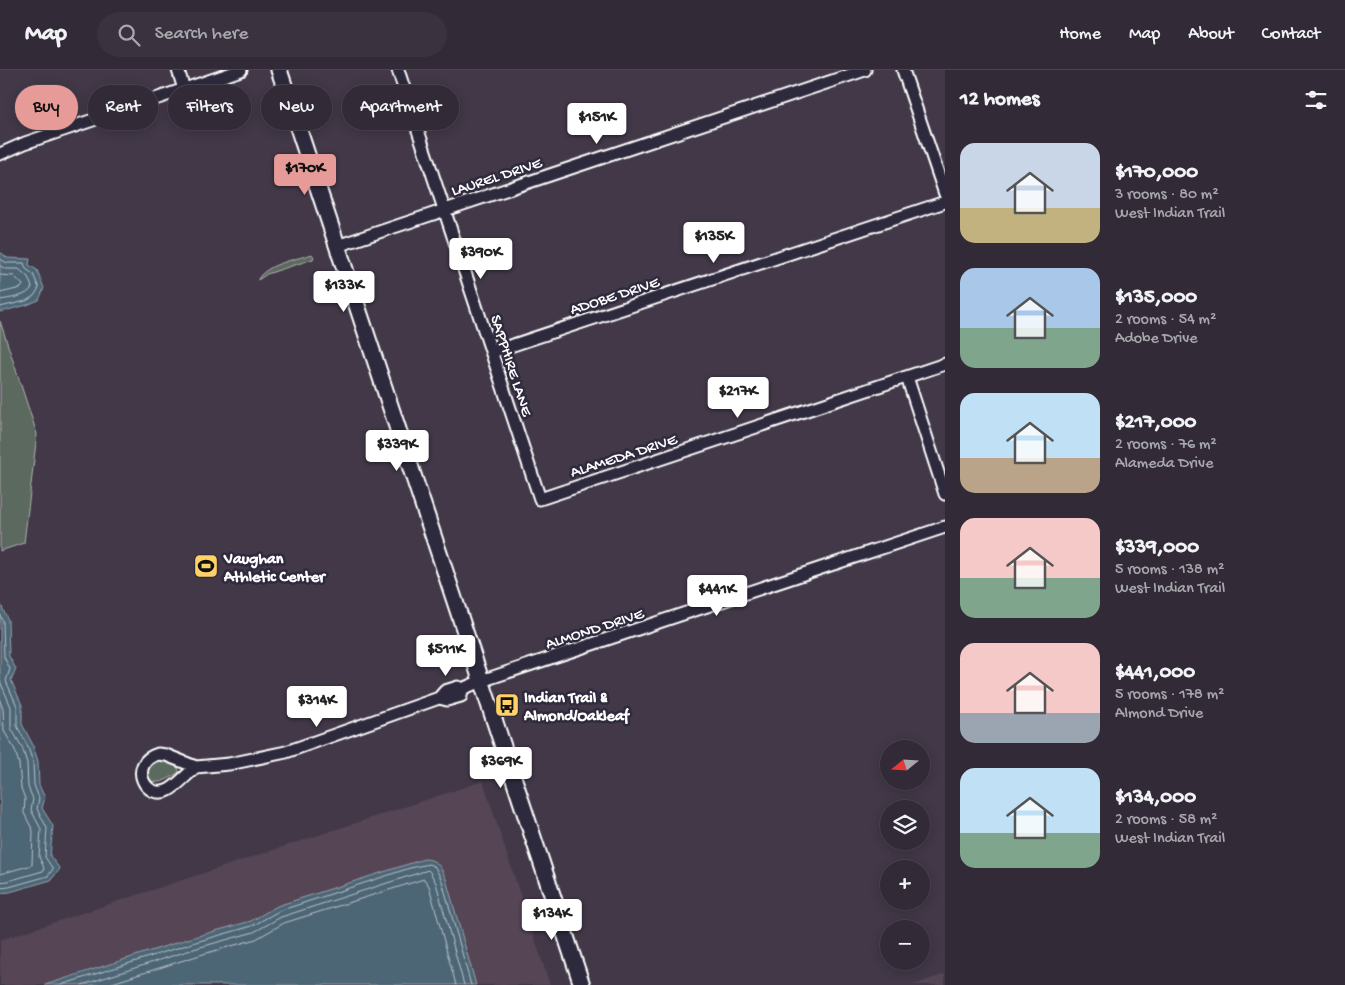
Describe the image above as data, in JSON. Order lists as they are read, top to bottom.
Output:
{
  "streets": {
    "street": [
      "LAUREL DRIVE",
      "ADOBE DRIVE",
      "SAPPHIRE LANE",
      "ALAMEDA DRIVE",
      "ALMOND DRIVE"
    ]
  },
  "crossings": [
    ["LAUREL DRIVE", "SAPPHIRE LANE"],
    ["ADOBE DRIVE", "SAPPHIRE LANE"],
    ["SAPPHIRE LANE", "ALAMEDA DRIVE"]
  ],
  "places": {
    "sports": ["Vaughan Athletic Center"],
    "bus stop": ["Indian Trail & Almond/Oakleaf"]
  },
  "north": "left",
  "page": {
    "header": "Map",
    "search": "Search here",
    "nav": [
      "Home",
      "Map",
      "About",
      "Contact"
    ],
    "heading": "12 homes",
    "chip": [
      "Buy",
      "Rent",
      "Filters",
      "New",
      "Apartment"
    ],
    "price": [
      "$151K",
      "$170K",
      "$135K",
      "$390K",
      "$133K",
      "$217K",
      "$339K",
      "$441K",
      "$511K",
      "$314K",
      "$369K",
      "$134K"
    ],
    "list": [
      {
        "name": "$170,000",
        "note": "3 rooms · 80 m² · West Indian Trail"
      },
      {
        "name": "$135,000",
        "note": "2 rooms · 54 m² · Adobe Drive"
      },
      {
        "name": "$217,000",
        "note": "2 rooms · 76 m² · Alameda Drive"
      },
      {
        "name": "$339,000",
        "note": "5 rooms · 138 m² · West Indian Trail"
      },
      {
        "name": "$441,000",
        "note": "5 rooms · 178 m² · Almond Drive"
      },
      {
        "name": "$134,000",
        "note": "2 rooms · 58 m² · West Indian Trail"
      }
    ],
    "map_buttons": ["+", "−"]
  }
}
